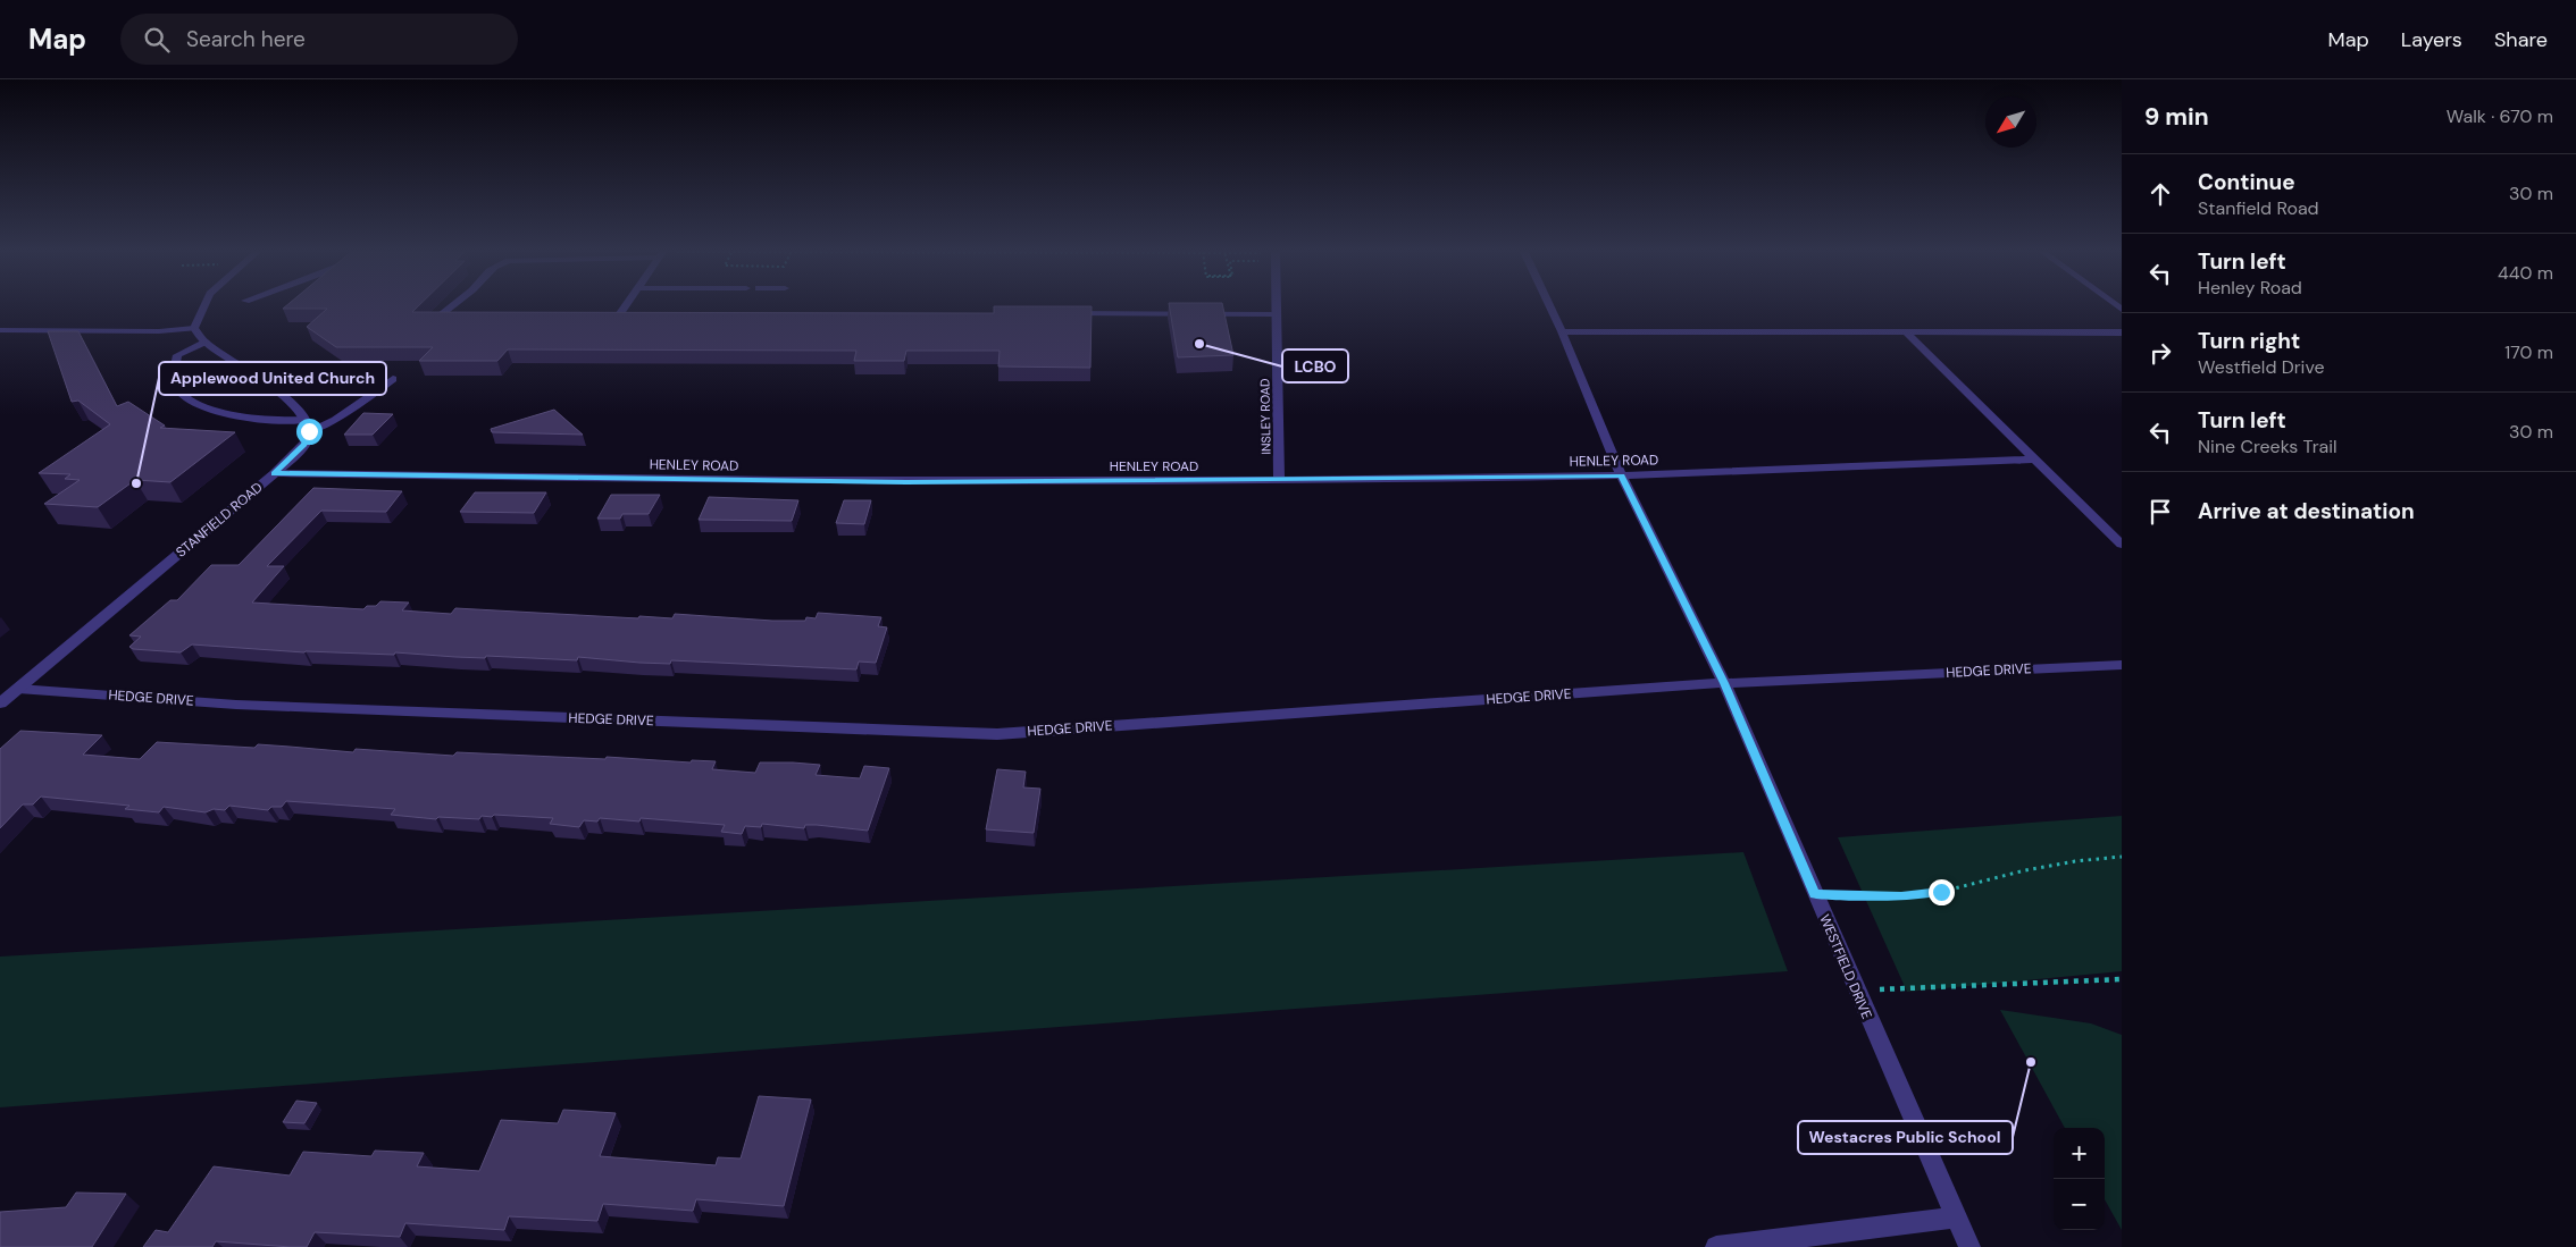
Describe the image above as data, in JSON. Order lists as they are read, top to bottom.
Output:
{
  "streets": {
    "street": [
      "INSLEY ROAD",
      "HENLEY ROAD",
      "STANFIELD ROAD",
      "HEDGE DRIVE",
      "WESTFIELD DRIVE"
    ]
  },
  "crossings": [
    ["INSLEY ROAD", "HENLEY ROAD"],
    ["HENLEY ROAD", "STANFIELD ROAD"],
    ["HENLEY ROAD", "WESTFIELD DRIVE"],
    ["STANFIELD ROAD", "HEDGE DRIVE"],
    ["HEDGE DRIVE", "WESTFIELD DRIVE"]
  ],
  "places": ["LCBO", "Applewood United Church", "Westacres Public School"],
  "north": "bottom left",
  "page": {
    "header": "Map",
    "search": "Search here",
    "nav": ["Map", "Layers", "Share"],
    "heading": ["9 min", "Walk · 670 m"],
    "list": [
      ["Continue", "Stanfield Road", "30 m"],
      ["Turn left", "Henley Road", "440 m"],
      ["Turn right", "Westfield Drive", "170 m"],
      ["Turn left", "Nine Creeks Trail", "30 m"],
      "Arrive at destination"
    ],
    "map_buttons": ["+", "−"]
  }
}
